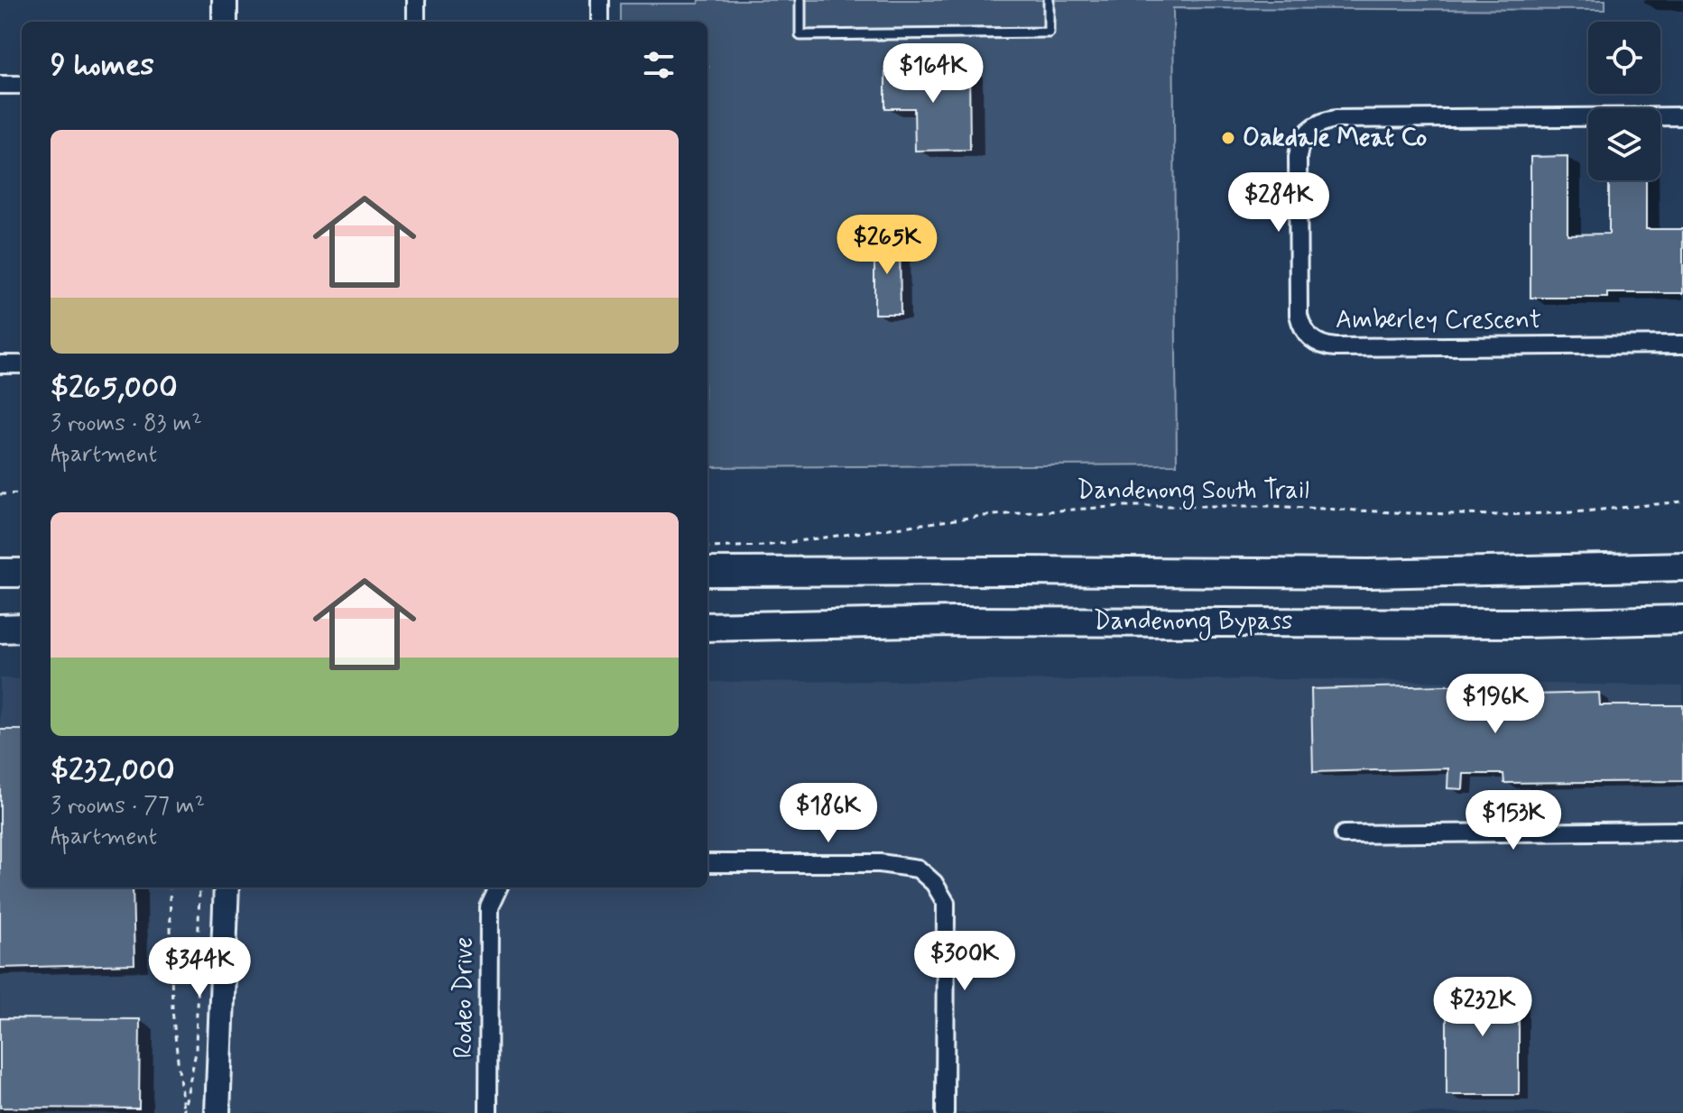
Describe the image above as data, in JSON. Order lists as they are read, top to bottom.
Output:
{
  "streets": {
    "highway": ["Dandenong Bypass"],
    "street": ["Amberley Crescent", "Rodeo Drive"],
    "path": ["Dandenong South Trail"]
  },
  "places": ["Oakdale Meat Co"],
  "page": {
    "heading": "9 homes",
    "price": [
      "$164K",
      "$284K",
      "$265K",
      "$196K",
      "$186K",
      "$153K",
      "$300K",
      "$344K",
      "$232K"
    ],
    "list": [
      {
        "name": "$265,000",
        "note": "3 rooms · 83 m² · Apartment"
      },
      {
        "name": "$232,000",
        "note": "3 rooms · 77 m² · Apartment"
      }
    ]
  }
}
